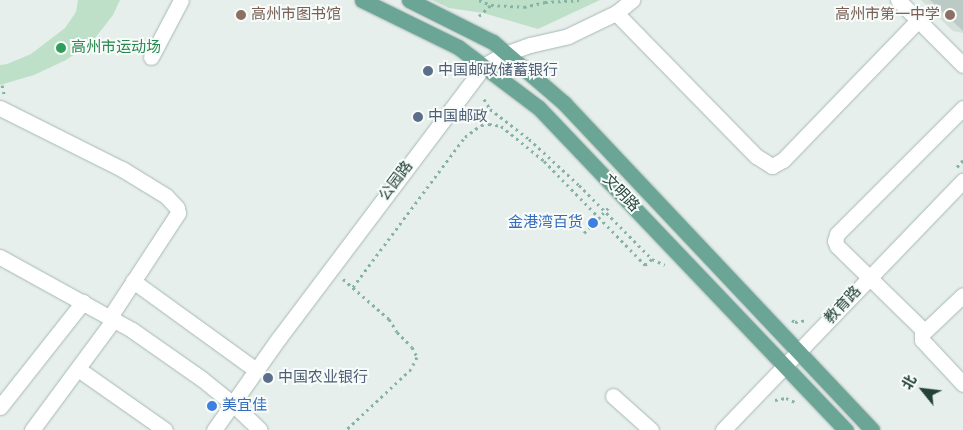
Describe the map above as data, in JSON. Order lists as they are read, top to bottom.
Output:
{
  "streets": {
    "main road": ["文明路"],
    "street": ["公园路", "教育路"]
  },
  "crossings": [
    ["公园路", "文明路"],
    ["文明路", "教育路"]
  ],
  "places": [
    "高州市图书馆",
    "高州市第一中学",
    "高州市运动场",
    "中国邮政储蓄银行",
    "中国邮政",
    "金港湾百货",
    "中国农业银行",
    "美宜佳"
  ],
  "north": "top left"
}
